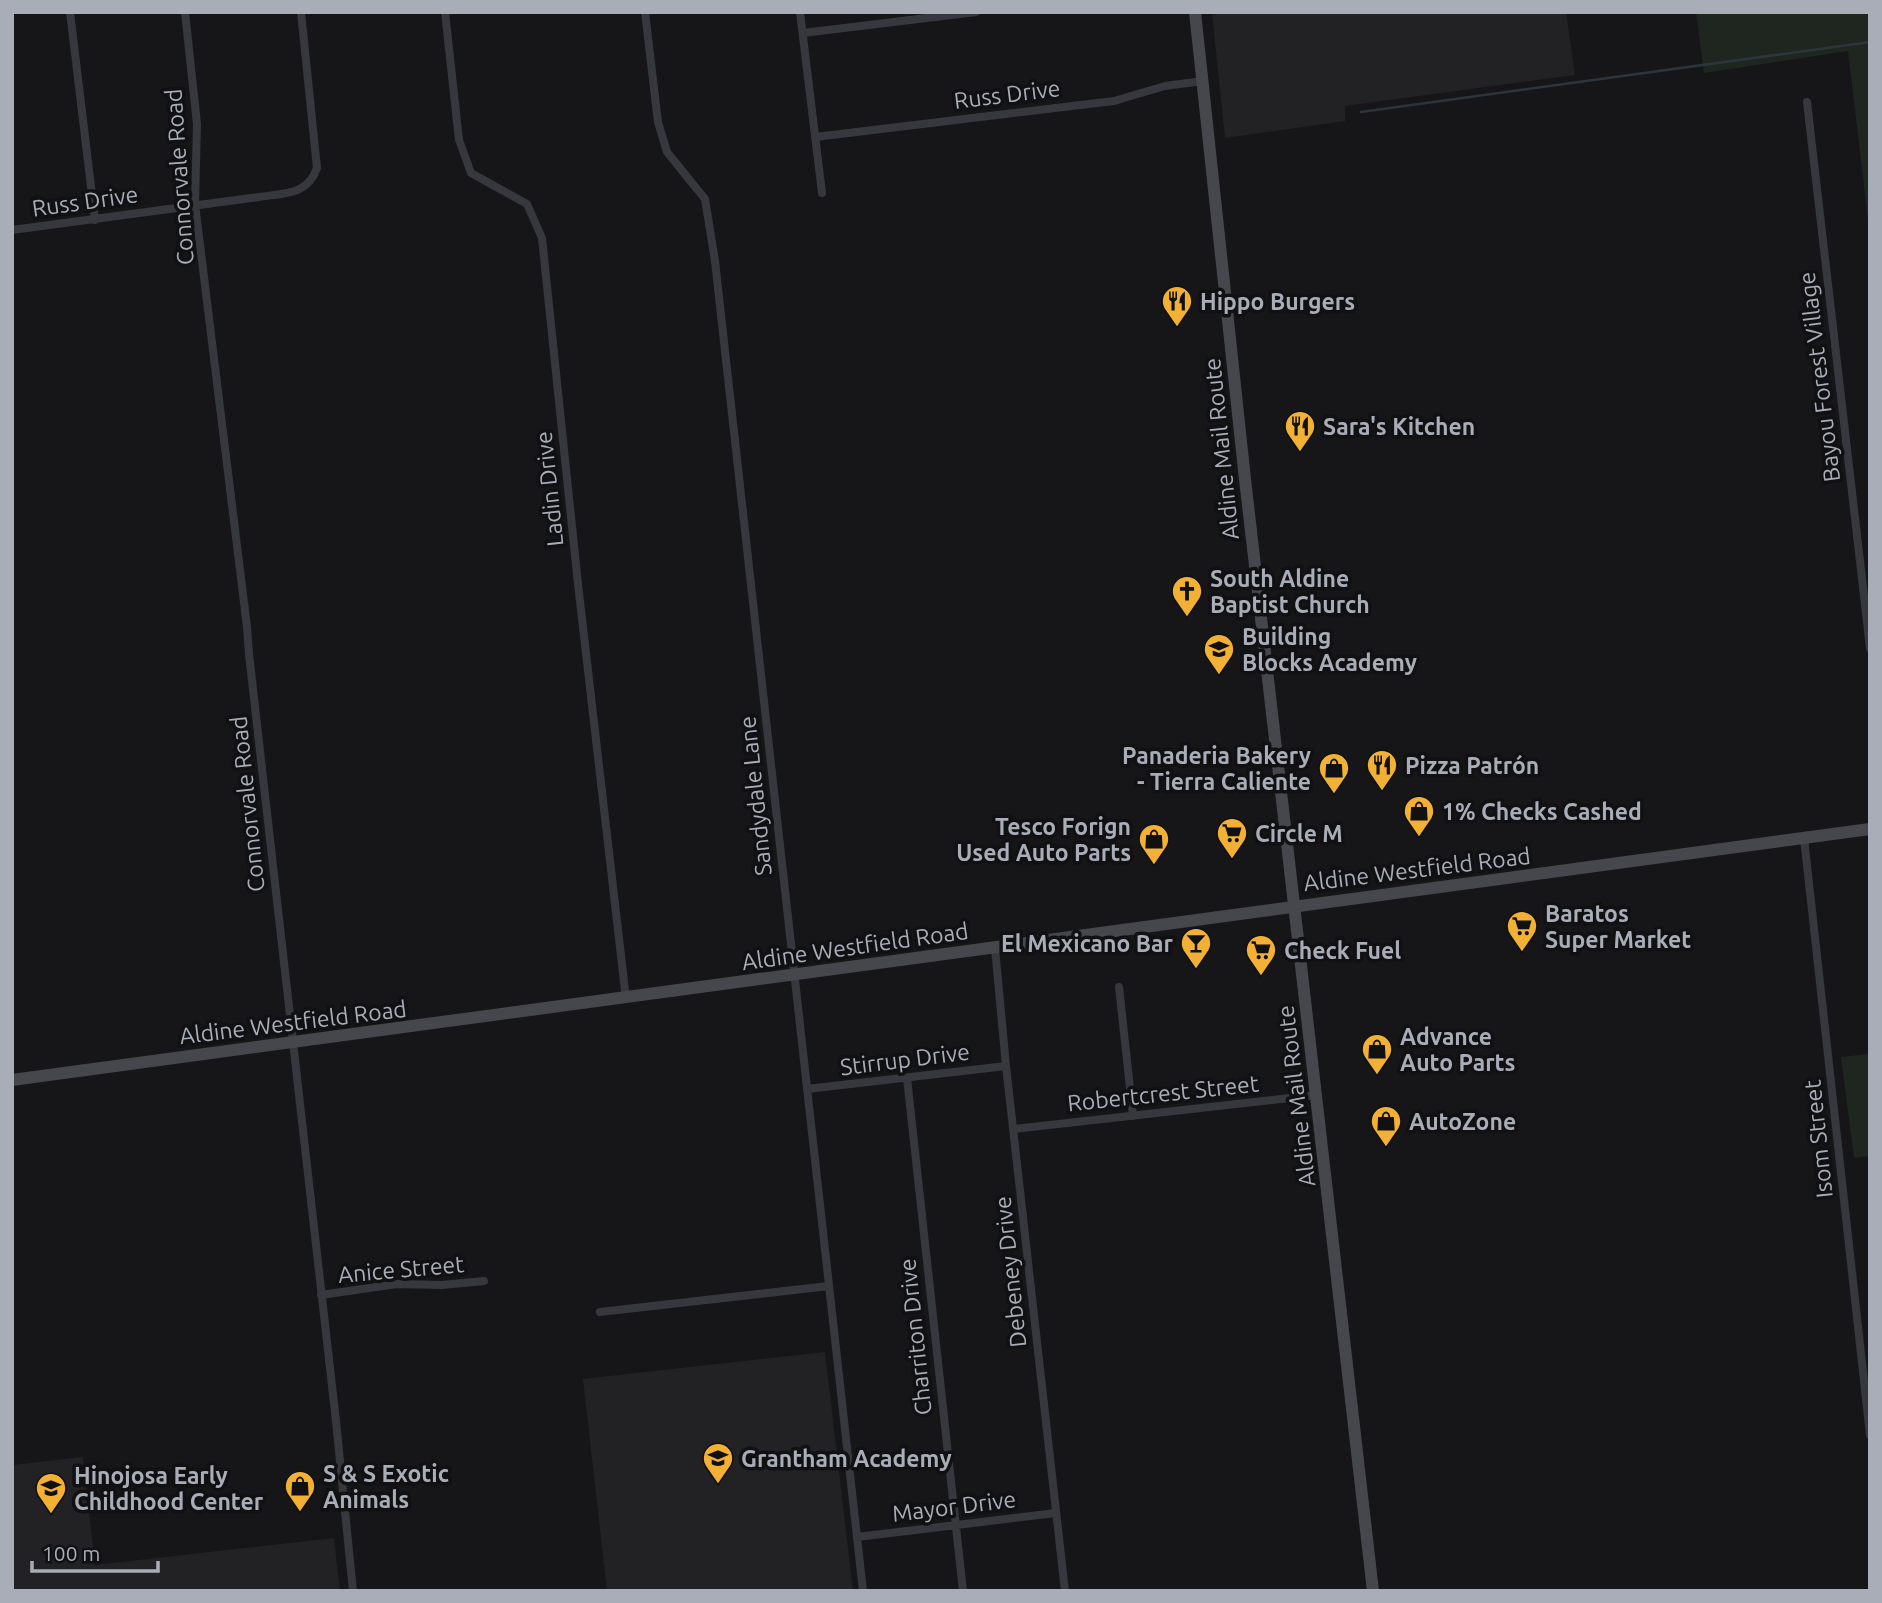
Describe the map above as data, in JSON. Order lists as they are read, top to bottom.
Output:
{
  "streets": {
    "main road": ["Aldine Mail Route", "Aldine Westfield Road"],
    "street": [
      "Russ Drive",
      "Connorvale Road",
      "Bayou Forest Village",
      "Ladin Drive",
      "Sandydale Lane",
      "Stirrup Drive",
      "Robertcrest Street",
      "Isom Street",
      "Anice Street",
      "Debeney Drive",
      "Charriton Drive",
      "Mayor Drive"
    ]
  },
  "crossings": [
    ["Russ Drive", "Connorvale Road"],
    ["Russ Drive", "Aldine Mail Route"],
    ["Connorvale Road", "Aldine Westfield Road"],
    ["Connorvale Road", "Anice Street"],
    ["Aldine Mail Route", "Aldine Westfield Road"],
    ["Aldine Mail Route", "Robertcrest Street"],
    ["Ladin Drive", "Aldine Westfield Road"],
    ["Sandydale Lane", "Aldine Westfield Road"],
    ["Sandydale Lane", "Stirrup Drive"],
    ["Sandydale Lane", "Mayor Drive"],
    ["Aldine Westfield Road", "Isom Street"],
    ["Aldine Westfield Road", "Debeney Drive"],
    ["Stirrup Drive", "Debeney Drive"],
    ["Stirrup Drive", "Charriton Drive"],
    ["Robertcrest Street", "Debeney Drive"],
    ["Debeney Drive", "Mayor Drive"],
    ["Charriton Drive", "Mayor Drive"]
  ],
  "places": {
    "restaurant": ["Hippo Burgers", "Sara's Kitchen", "Pizza Patrón"],
    "church": ["South Aldine Baptist Church"],
    "school or university": ["Building Blocks Academy", "Grantham Academy", "Hinojosa Early Childhood Center"],
    "shop": [
      "Panaderia Bakery - Tierra Caliente",
      "1% Checks Cashed",
      "Tesco Forign Used Auto Parts",
      "Advance Auto Parts",
      "AutoZone",
      "S & S Exotic Animals"
    ],
    "supermarket": ["Circle M", "Baratos Super Market", "Check Fuel"],
    "bar": ["El Mexicano Bar"]
  },
  "scale_bar": "100 m"
}
